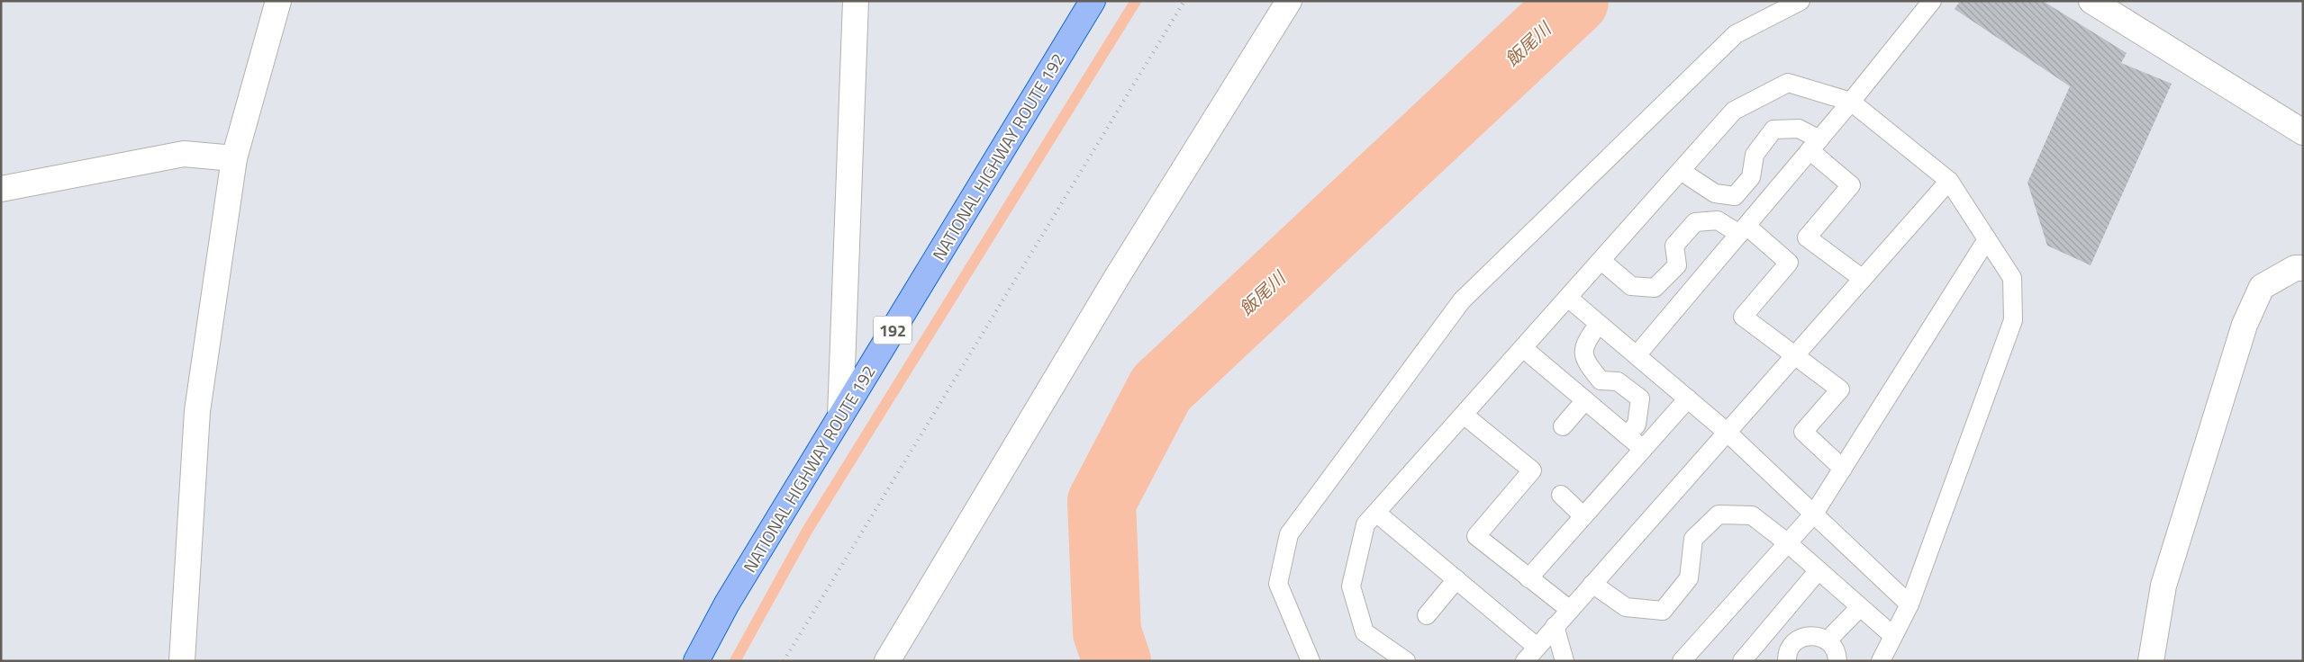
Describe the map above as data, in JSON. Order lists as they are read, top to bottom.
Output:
{
  "streets": {
    "highway": ["NATIONAL HIGHWAY ROUTE 192", "192"]
  },
  "water": ["飯尾川"]
}
